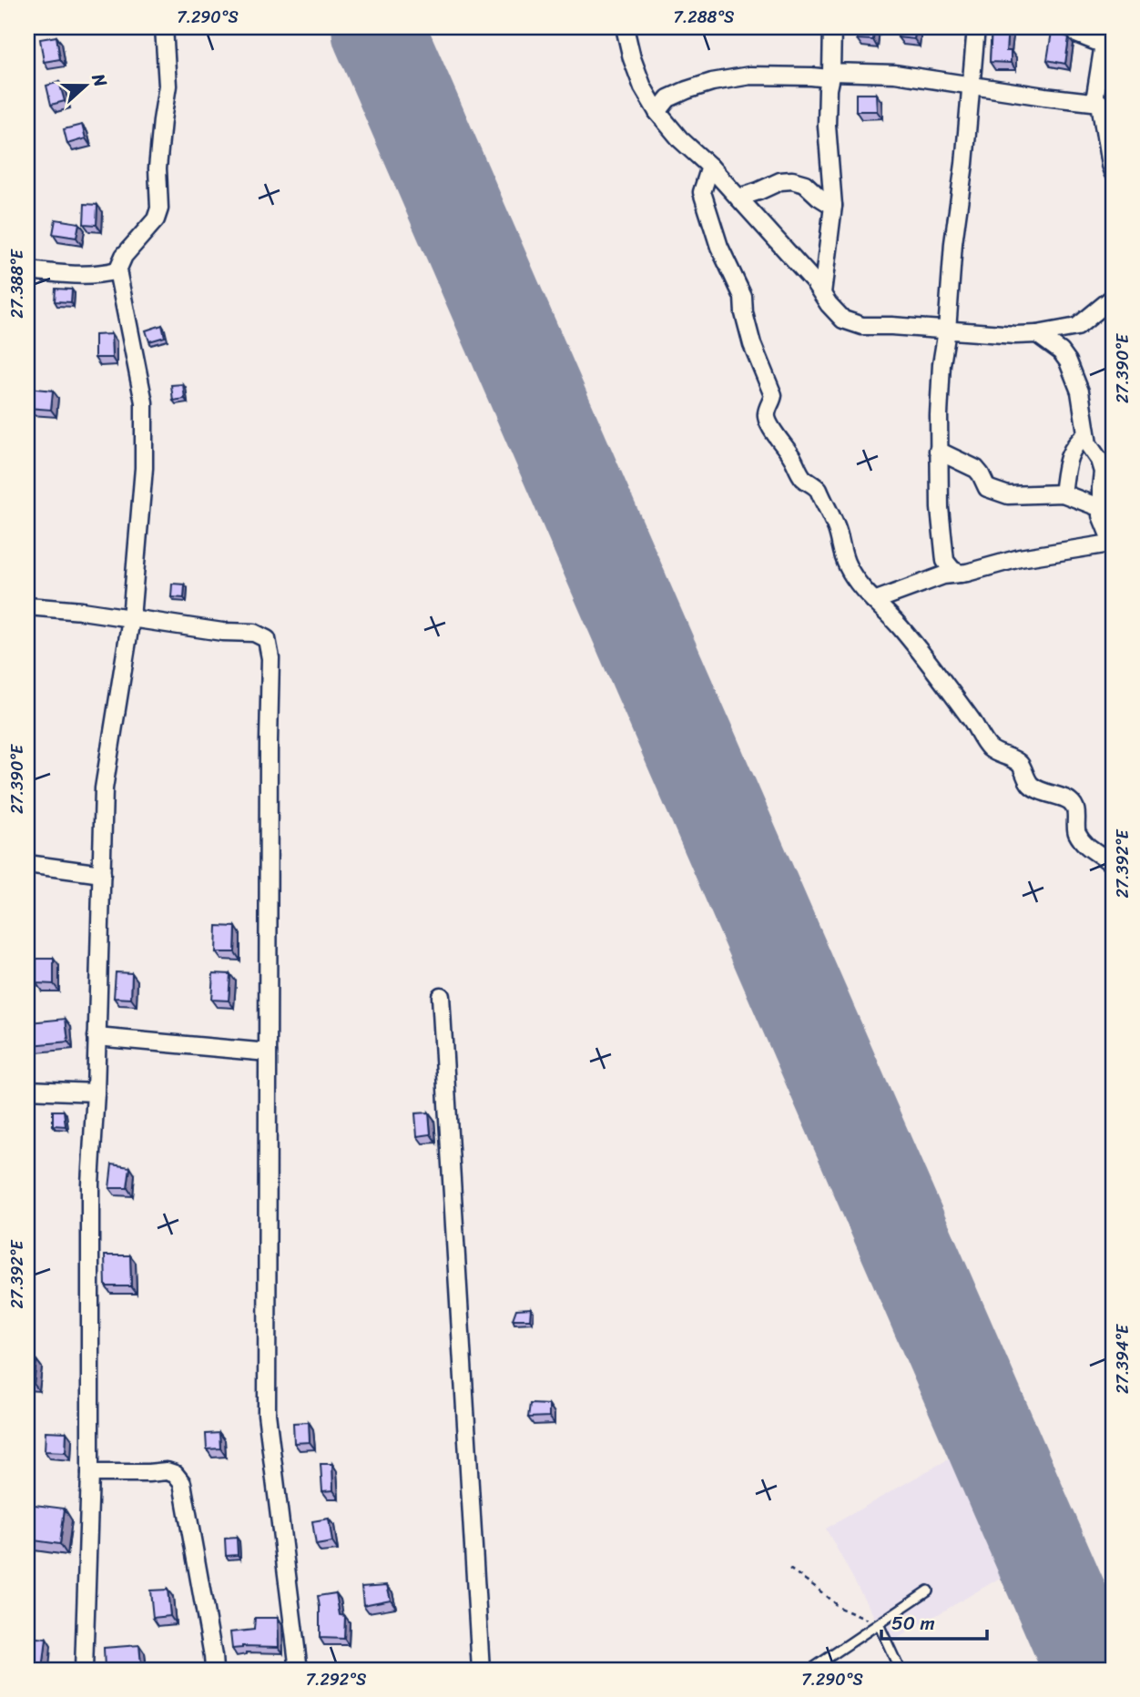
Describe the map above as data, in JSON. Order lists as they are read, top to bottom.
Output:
{
  "scale_bar": "50 m",
  "north": "right",
  "coordinates": [
    "7.290°S",
    "7.288°S",
    "27.388°E",
    "27.390°E",
    "27.392°E",
    "27.394°E",
    "7.292°S"
  ]
}
